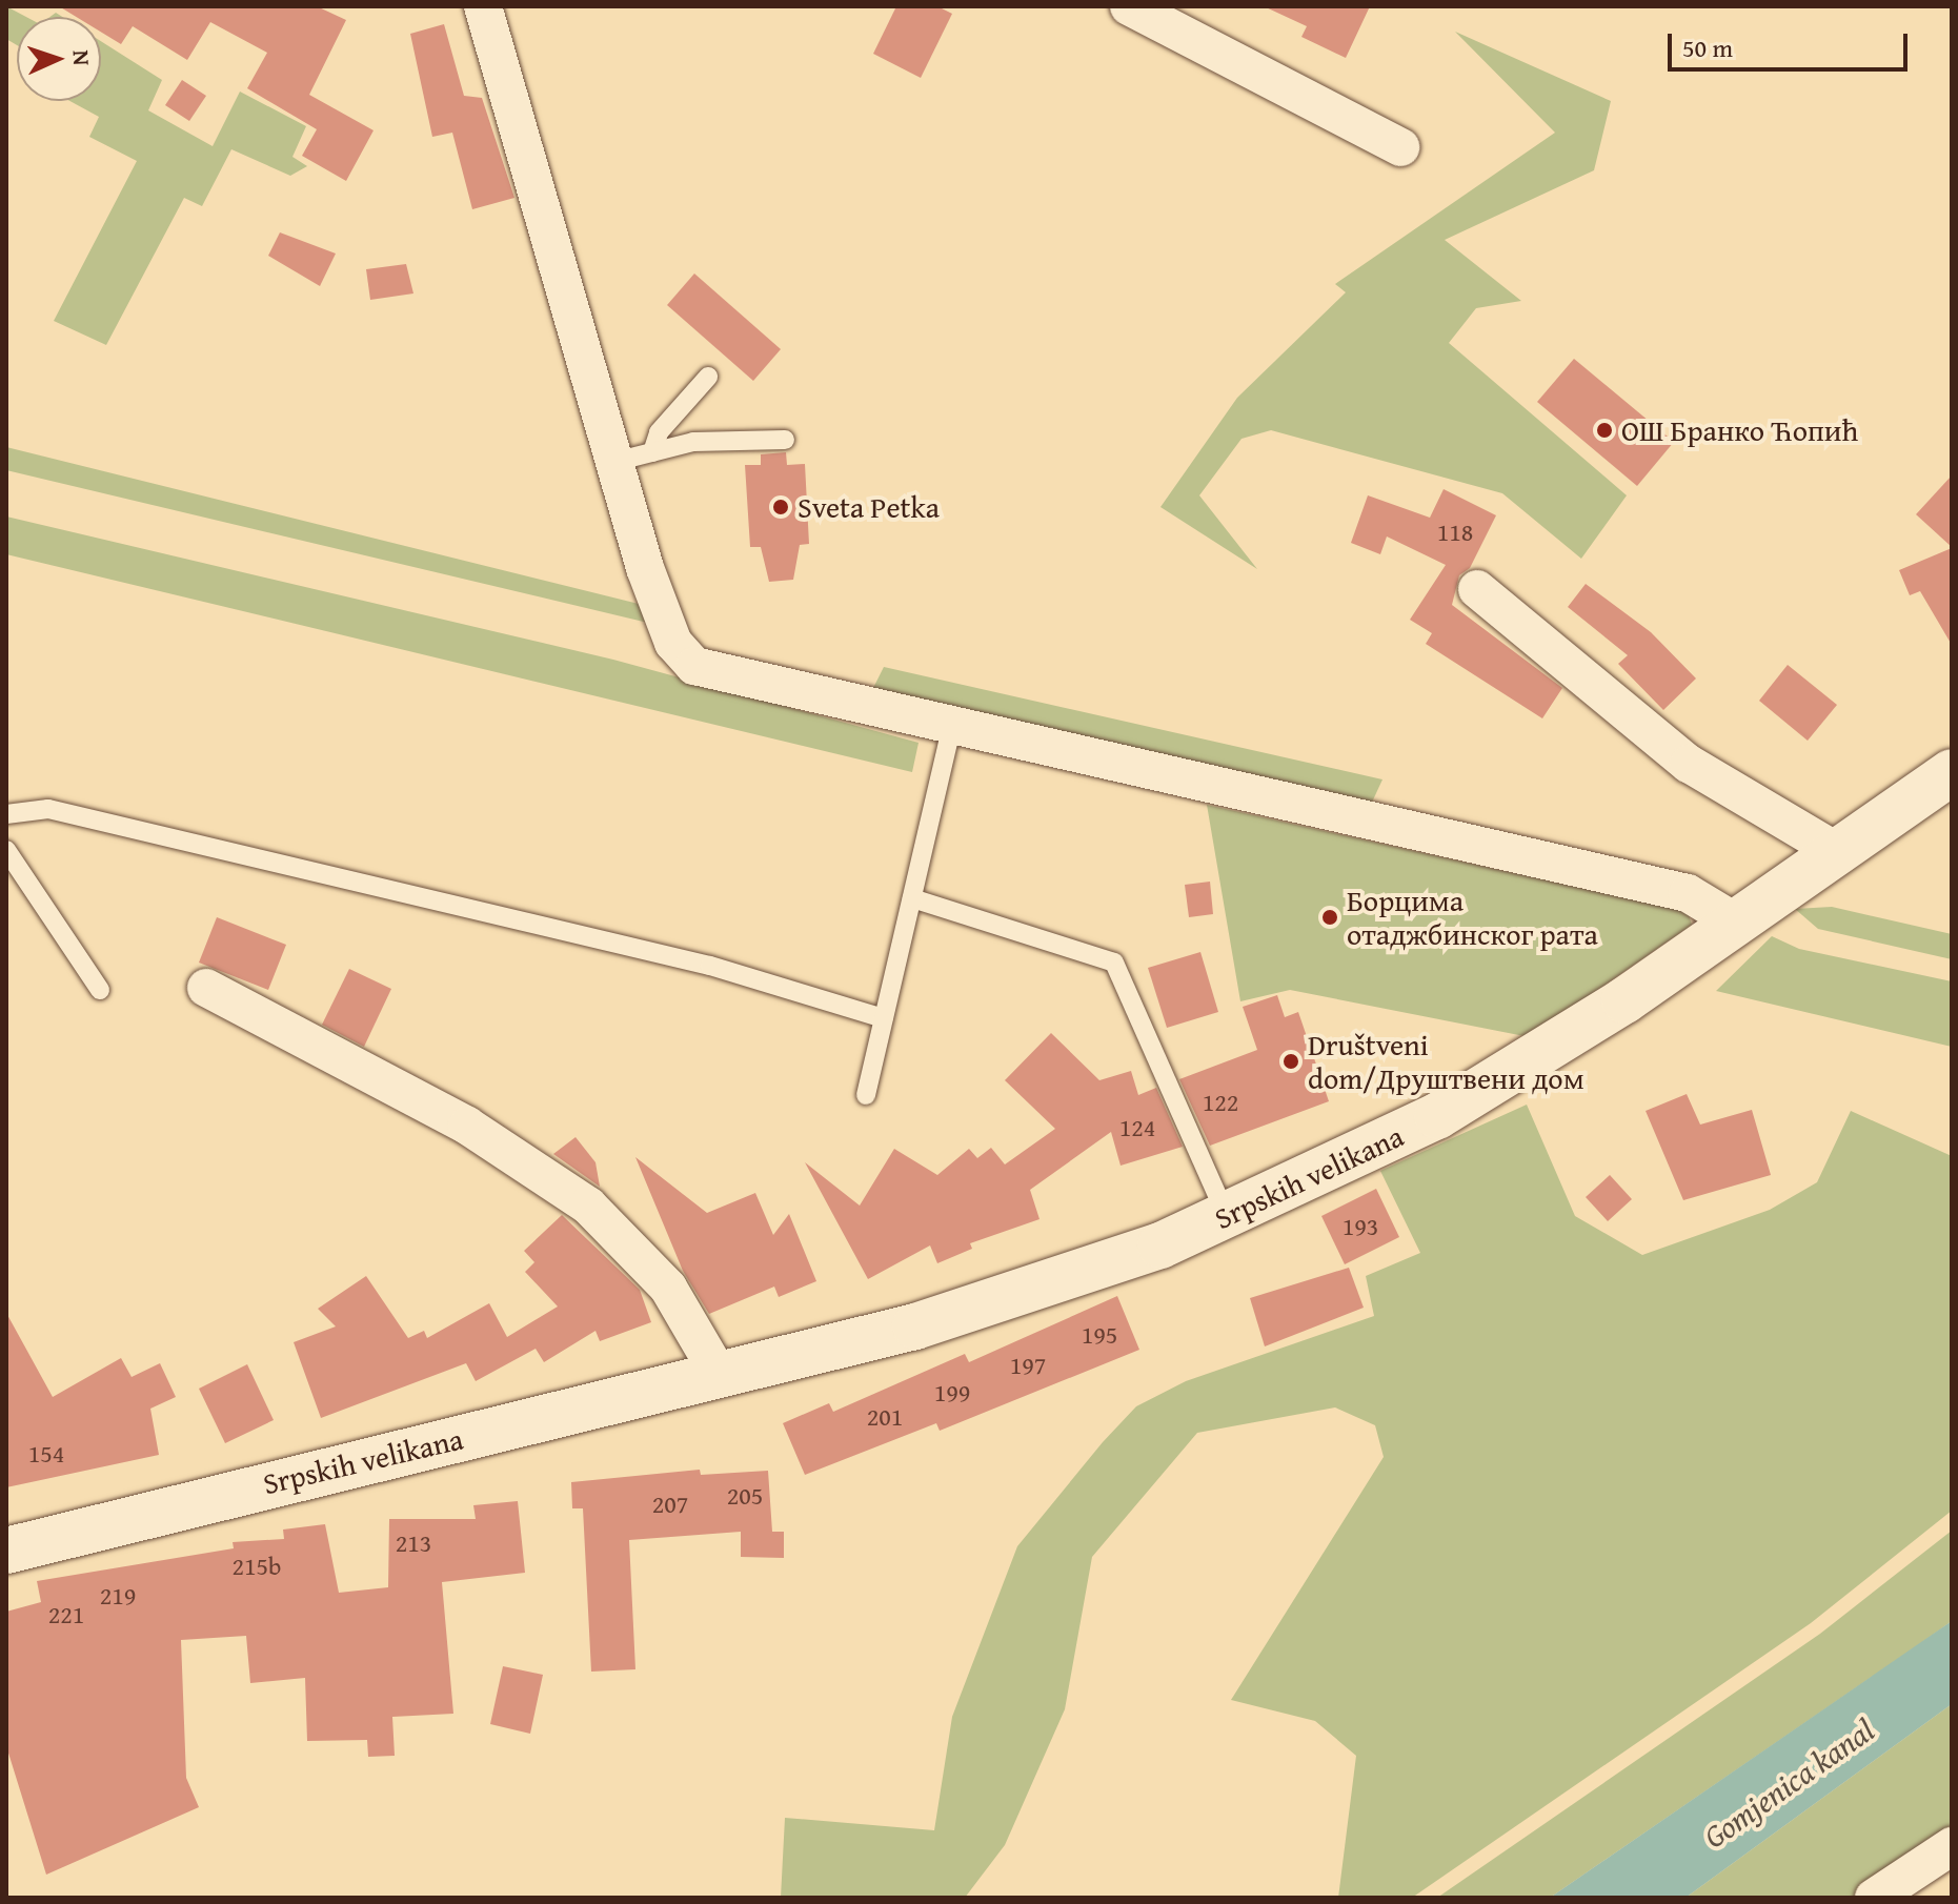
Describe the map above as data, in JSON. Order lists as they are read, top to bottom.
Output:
{
  "streets": {
    "main road": ["Srpskih velikana"]
  },
  "water": ["Gomjenica kanal"],
  "places": [
    "ОШ Бранко Ћопић",
    "Sveta Petka",
    "Борцима отаджбинског рата",
    "Društveni dom/Друштвени дом"
  ],
  "house_numbers": [
    "118",
    "122",
    "124",
    "193",
    "195",
    "197",
    "199",
    "201",
    "154",
    "205",
    "207",
    "213",
    "215b",
    "219",
    "221"
  ],
  "scale_bar": "50 m",
  "north": "right"
}
